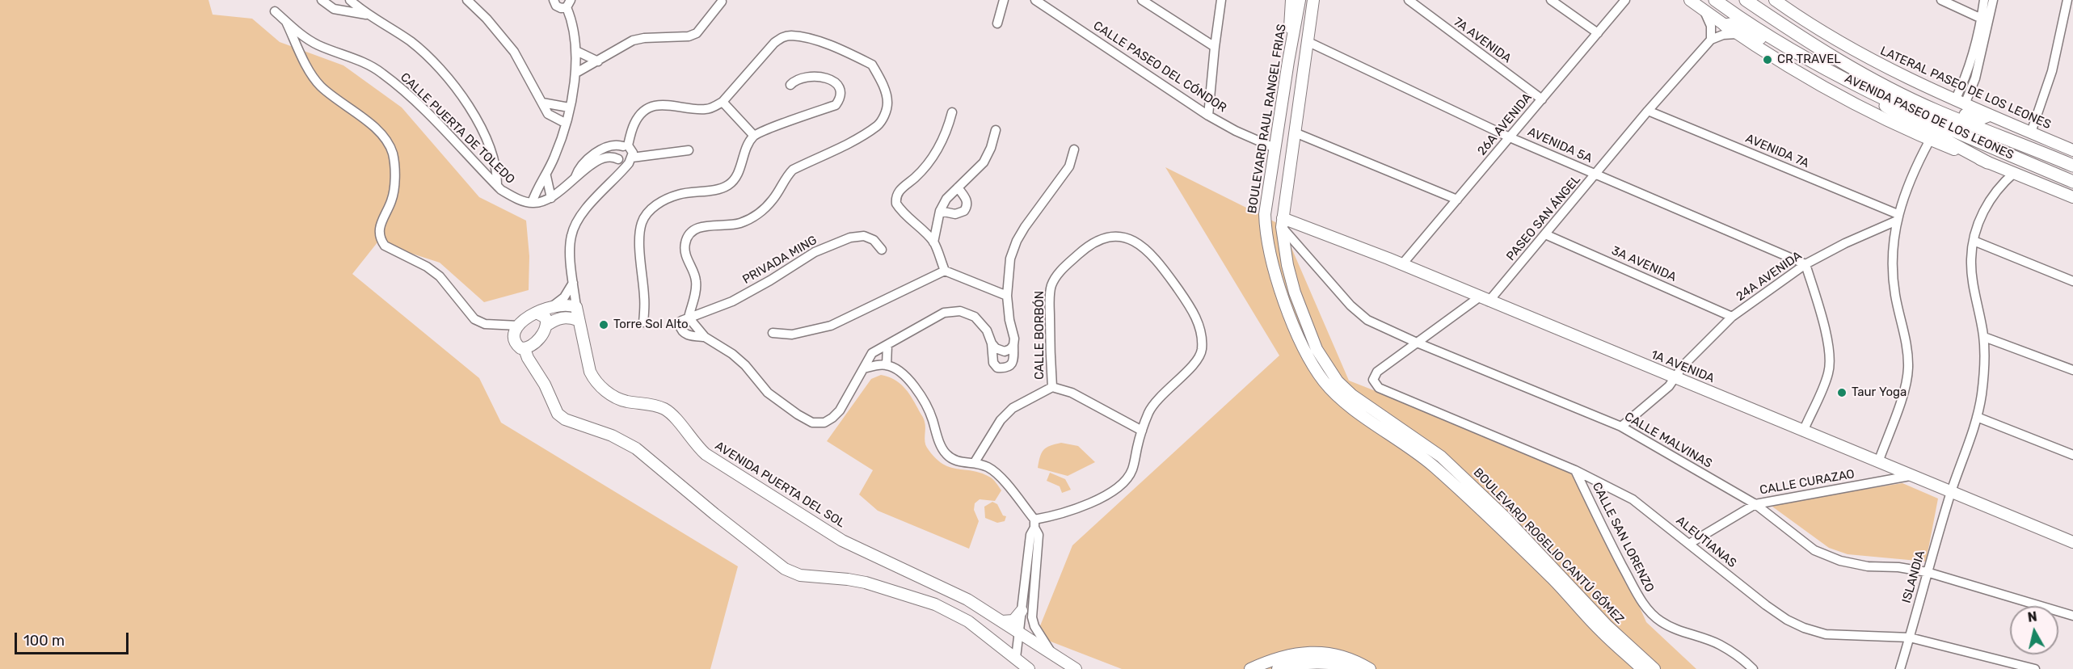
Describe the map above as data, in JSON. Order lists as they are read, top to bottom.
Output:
{
  "streets": {
    "main road": ["AVENIDA PASEO DE LOS LEONES"],
    "street": [
      "7A AVENIDA",
      "CALLE PASEO DEL CÓNDOR",
      "LATERAL PASEO DE LOS LEONES",
      "BOULEVARD RAUL RANGEL FRIAS",
      "26A AVENIDA",
      "CALLE PUERTA DE TOLEDO",
      "AVENIDA 5A",
      "AVENIDA 7A",
      "PASEO SAN ÁNGEL",
      "PRIVADA MING",
      "3A AVENIDA",
      "24A AVENIDA",
      "CALLE BORBÓN",
      "1A AVENIDA",
      "CALLE MALVINAS",
      "CALLE CURAZAO",
      "AVENIDA PUERTA DEL SOL",
      "CALLE SAN LORENZO",
      "ALEUTIANAS",
      "BOULEVARD ROGELIO CANTÚ GÓMEZ",
      "ISLANDIA"
    ]
  },
  "crossings": [
    ["7A AVENIDA", "26A AVENIDA"],
    ["CALLE PASEO DEL CÓNDOR", "BOULEVARD RAUL RANGEL FRIAS"],
    ["BOULEVARD RAUL RANGEL FRIAS", "BOULEVARD ROGELIO CANTÚ GÓMEZ"],
    ["26A AVENIDA", "AVENIDA 5A"],
    ["26A AVENIDA", "1A AVENIDA"],
    ["AVENIDA 5A", "PASEO SAN ÁNGEL"],
    ["AVENIDA 5A", "24A AVENIDA"],
    ["AVENIDA 5A", "BOULEVARD ROGELIO CANTÚ GÓMEZ"],
    ["AVENIDA 7A", "PASEO SAN ÁNGEL"],
    ["AVENIDA 7A", "24A AVENIDA"],
    ["PASEO SAN ÁNGEL", "3A AVENIDA"],
    ["PASEO SAN ÁNGEL", "1A AVENIDA"],
    ["PASEO SAN ÁNGEL", "CALLE MALVINAS"],
    ["PASEO SAN ÁNGEL", "ALEUTIANAS"],
    ["3A AVENIDA", "24A AVENIDA"],
    ["24A AVENIDA", "1A AVENIDA"],
    ["24A AVENIDA", "CALLE MALVINAS"],
    ["1A AVENIDA", "CALLE MALVINAS"],
    ["1A AVENIDA", "CALLE CURAZAO"],
    ["1A AVENIDA", "BOULEVARD ROGELIO CANTÚ GÓMEZ"],
    ["1A AVENIDA", "ISLANDIA"],
    ["CALLE MALVINAS", "CALLE CURAZAO"],
    ["CALLE MALVINAS", "BOULEVARD ROGELIO CANTÚ GÓMEZ"],
    ["CALLE MALVINAS", "ISLANDIA"],
    ["CALLE CURAZAO", "ALEUTIANAS"],
    ["CALLE SAN LORENZO", "ALEUTIANAS"],
    ["ALEUTIANAS", "ISLANDIA"]
  ],
  "places": ["CR TRAVEL", "Torre Sol Alto", "Taur Yoga"],
  "scale_bar": "100 m",
  "north": "top"
}
